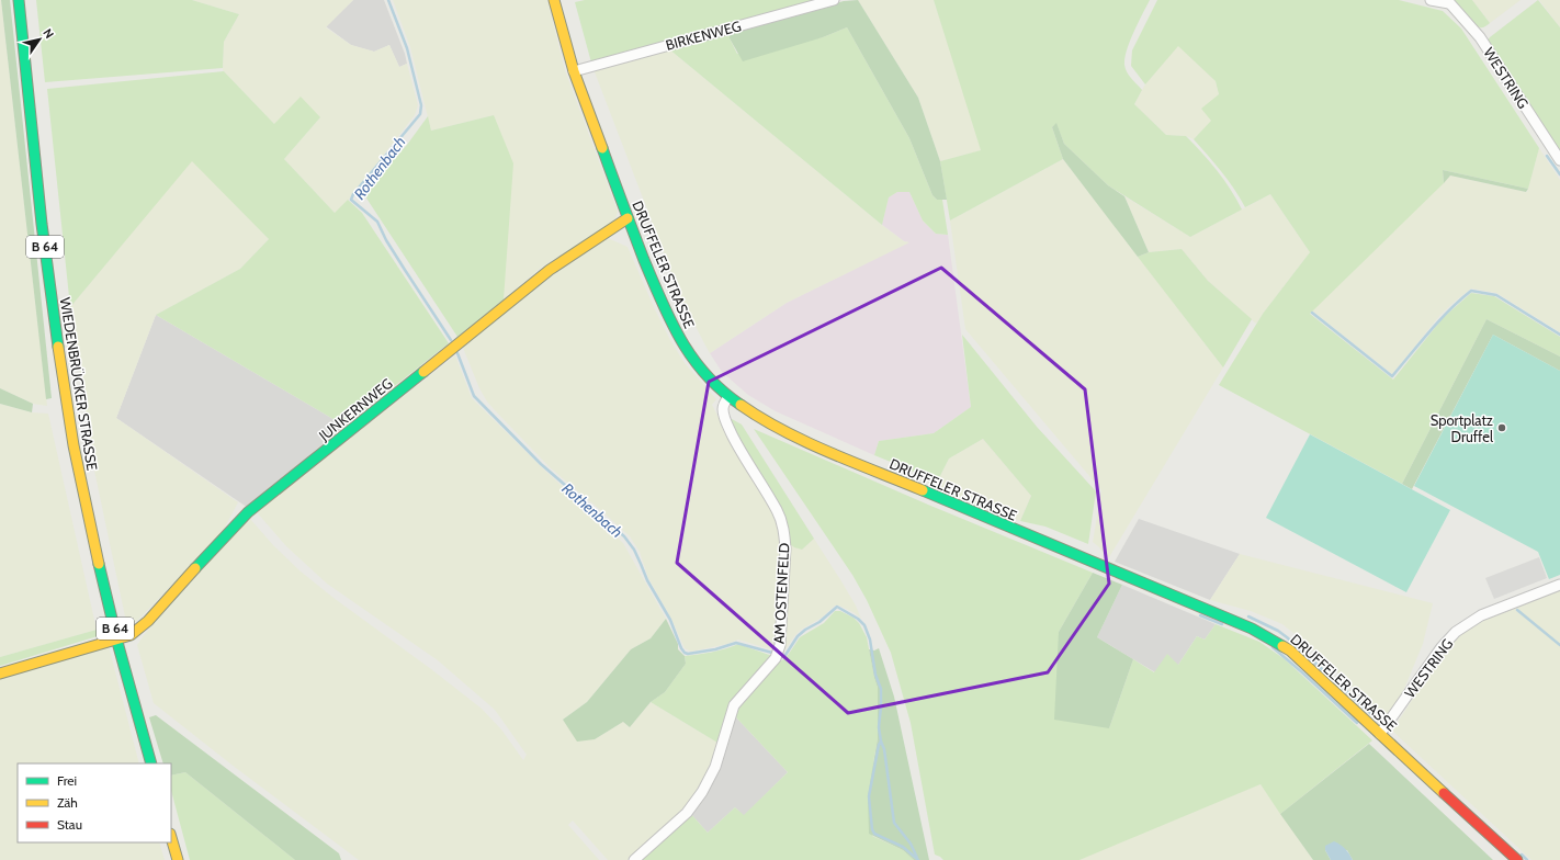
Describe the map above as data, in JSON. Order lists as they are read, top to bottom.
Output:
{
  "streets": {
    "street": [
      "BIRKENWEG",
      "WESTRING",
      "B 64",
      "DRUFFELER STRASSE",
      "WIEDENBRÜCKER STRASSE",
      "JUNKERNWEG",
      "AM OSTENFELD"
    ]
  },
  "crossings": [
    ["BIRKENWEG", "DRUFFELER STRASSE"],
    ["WESTRING", "DRUFFELER STRASSE"],
    ["DRUFFELER STRASSE", "JUNKERNWEG"],
    ["DRUFFELER STRASSE", "AM OSTENFELD"],
    ["WIEDENBRÜCKER STRASSE", "JUNKERNWEG"]
  ],
  "water": ["Rothenbach"],
  "places": ["Sportplatz Druffel"],
  "legend": ["Frei", "Zäh", "Stau"],
  "north": "top right"
}
